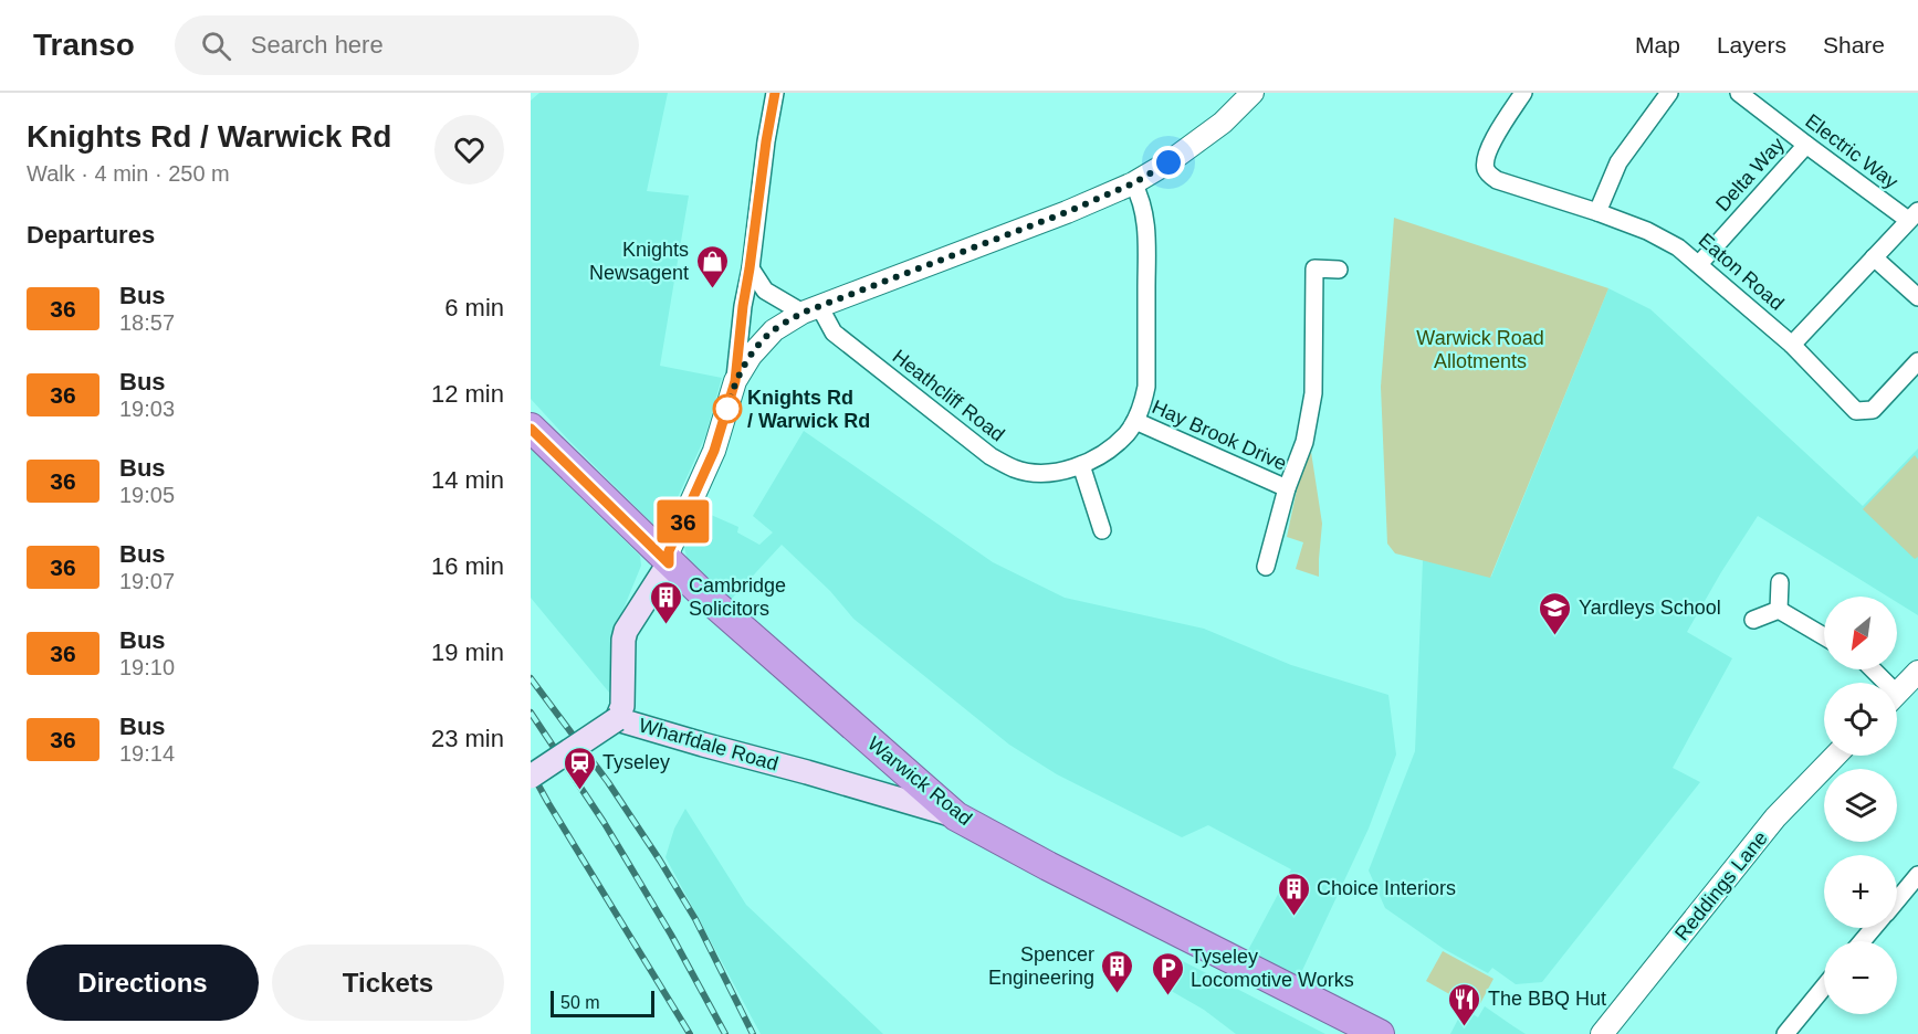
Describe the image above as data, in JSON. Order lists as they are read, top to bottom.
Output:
{
  "streets": {
    "highway": ["Warwick Road"],
    "main road": ["Wharfdale Road"],
    "street": [
      "Electric Way",
      "Delta Way",
      "Eaton Road",
      "Heathcliff Road",
      "Hay Brook Drive",
      "Reddings Lane"
    ]
  },
  "crossings": [
    ["Electric Way", "Delta Way"],
    ["Delta Way", "Eaton Road"],
    ["Heathcliff Road", "Hay Brook Drive"],
    ["Wharfdale Road", "Warwick Road"]
  ],
  "parks": ["Warwick Road Allotments"],
  "places": {
    "shop": ["Knights Newsagent"],
    "other": ["Knights Rd / Warwick Rd"],
    "building": ["Cambridge Solicitors", "Choice Interiors", "Spencer Engineering"],
    "school or university": ["Yardleys School"],
    "station": ["Tyseley"],
    "parking": ["Tyseley Locomotive Works"],
    "restaurant": ["The BBQ Hut"]
  },
  "lines": ["bus line 36"],
  "scale_bar": "50 m",
  "north": "bottom left",
  "page": {
    "header": "Transo",
    "search": "Search here",
    "nav": ["Map", "Layers", "Share"],
    "heading": [
      ["Knights Rd / Warwick Rd", "Walk · 4 min · 250 m"],
      "Departures"
    ],
    "on_map": "36",
    "list": [
      {
        "mark": "36",
        "name": "Bus",
        "note": "18:57",
        "value": "6 min"
      },
      {
        "mark": "36",
        "name": "Bus",
        "note": "19:03",
        "value": "12 min"
      },
      {
        "mark": "36",
        "name": "Bus",
        "note": "19:05",
        "value": "14 min"
      },
      {
        "mark": "36",
        "name": "Bus",
        "note": "19:07",
        "value": "16 min"
      },
      {
        "mark": "36",
        "name": "Bus",
        "note": "19:10",
        "value": "19 min"
      },
      {
        "mark": "36",
        "name": "Bus",
        "note": "19:14",
        "value": "23 min"
      }
    ],
    "map_buttons": ["+", "−"],
    "buttons": ["Directions", "Tickets"],
    "scale": "50 m"
  }
}
